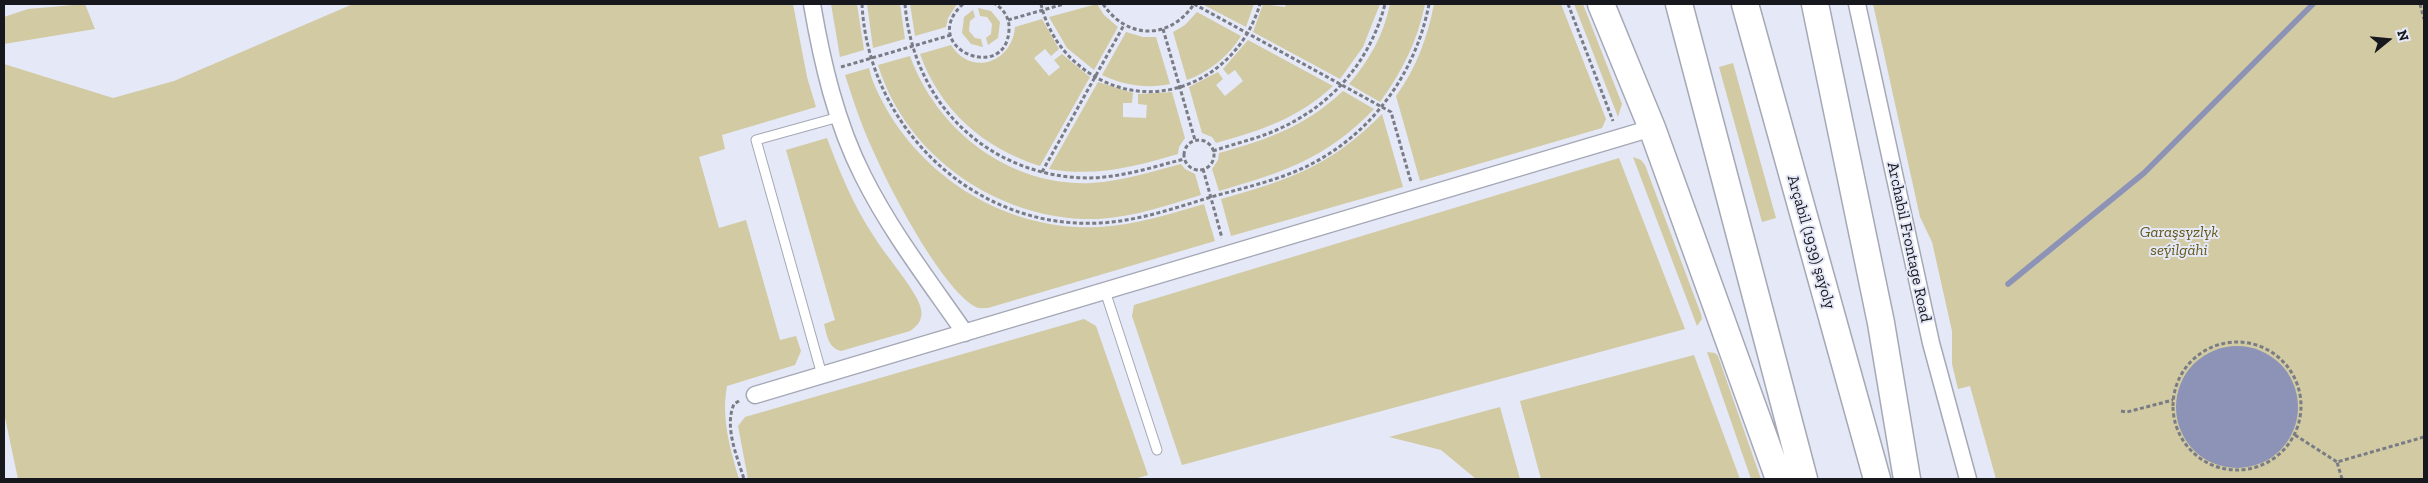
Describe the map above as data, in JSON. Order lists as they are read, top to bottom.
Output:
{
  "streets": {
    "main road": ["Arçabil (1939) şaýoly"],
    "street": ["Archabil Frontage Road"]
  },
  "parks": ["Garaşsyzlyk seýilgähi"],
  "north": "right"
}
